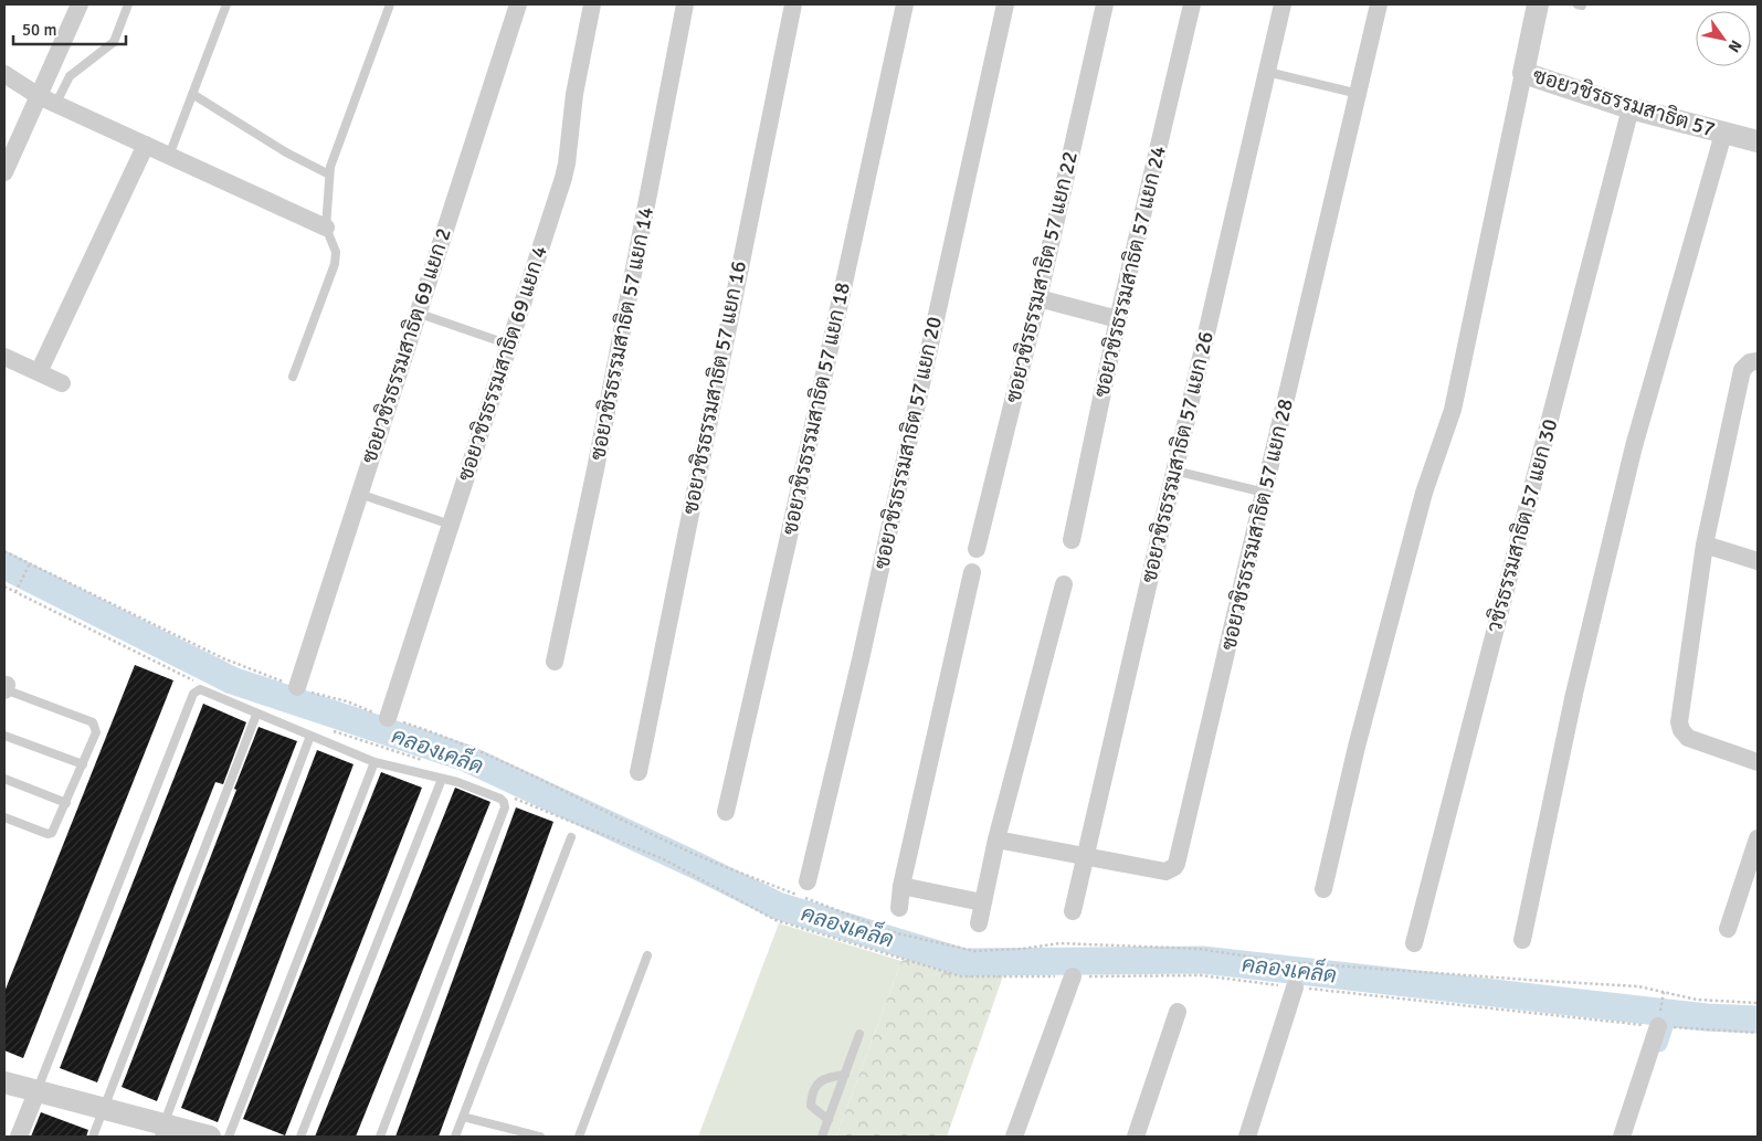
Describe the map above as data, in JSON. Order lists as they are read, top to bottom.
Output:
{
  "streets": {
    "street": [
      "ซอยวชิรธรรมสาธิต 57",
      "ซอยวชิรธรรมสาธิต 57 แยก 24",
      "ซอยวชิรธรรมสาธิต 57 แยก 22",
      "ซอยวชิรธรรมสาธิต 57 แยก 14",
      "ซอยวชิรธรรมสาธิต 69 แยก 2",
      "ซอยวชิรธรรมสาธิต 69 แยก 4",
      "ซอยวชิรธรรมสาธิต 57 แยก 16",
      "ซอยวชิรธรรมสาธิต 57 แยก 18",
      "ซอยวชิรธรรมสาธิต 57 แยก 20",
      "ซอยวชิรธรรมสาธิต 57 แยก 26",
      "ซอยวชิรธรรมสาธิต 57 แยก 28",
      "วชิรธรรมสาธิต 57 แยก 30"
    ]
  },
  "crossings": [
    ["ซอยวชิรธรรมสาธิต 57", "วชิรธรรมสาธิต 57 แยก 30"],
    ["ซอยวชิรธรรมสาธิต 57 แยก 26", "ซอยวชิรธรรมสาธิต 57 แยก 28"]
  ],
  "water": ["คลองเคล็ด"],
  "scale_bar": "50 m",
  "north": "bottom right"
}
